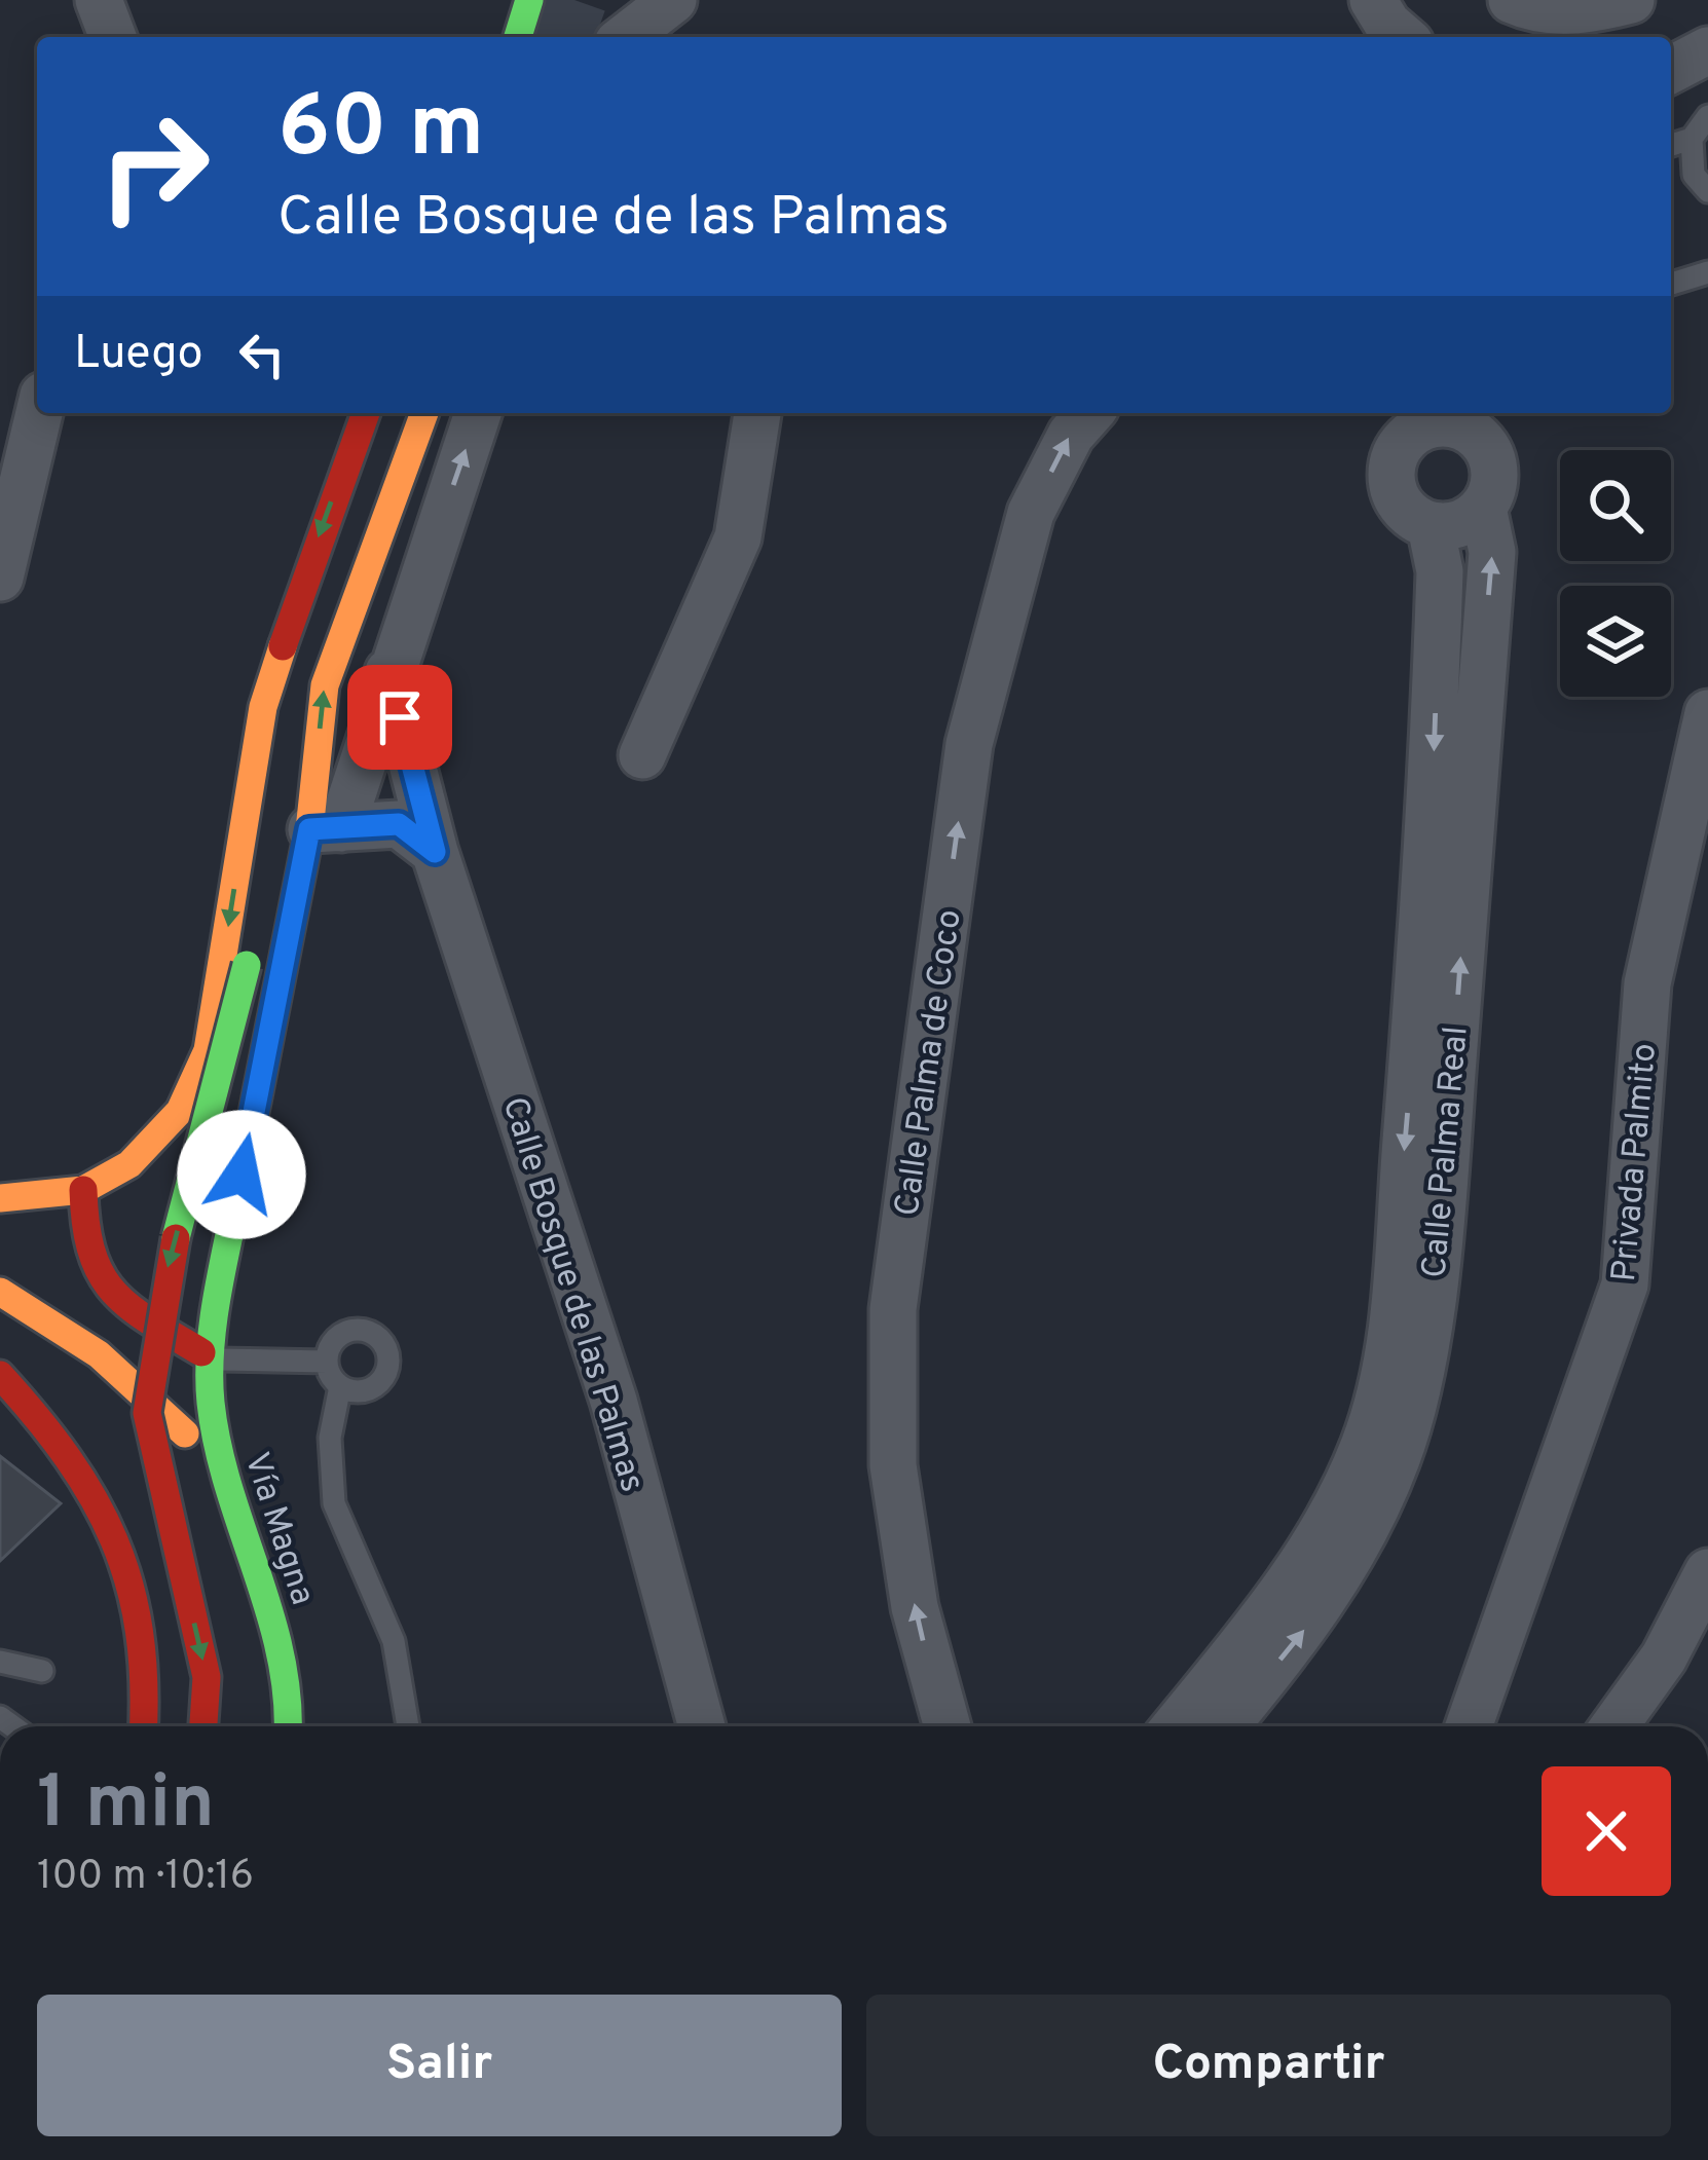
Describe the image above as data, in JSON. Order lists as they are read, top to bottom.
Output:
{
  "streets": {
    "main road": ["Vía Magna"],
    "street": [
      "Calle Palma de Coco",
      "Calle Palma Real",
      "Privada Palmito",
      "Calle Bosque de las Palmas"
    ]
  },
  "one_way": ["Calle Palma de Coco"],
  "page": {
    "turn": ["60 m", "Calle Bosque de las Palmas"],
    "then": "Luego",
    "heading": ["1 min", "100 m · 10:16"],
    "buttons": ["Salir", "Compartir"]
  }
}
